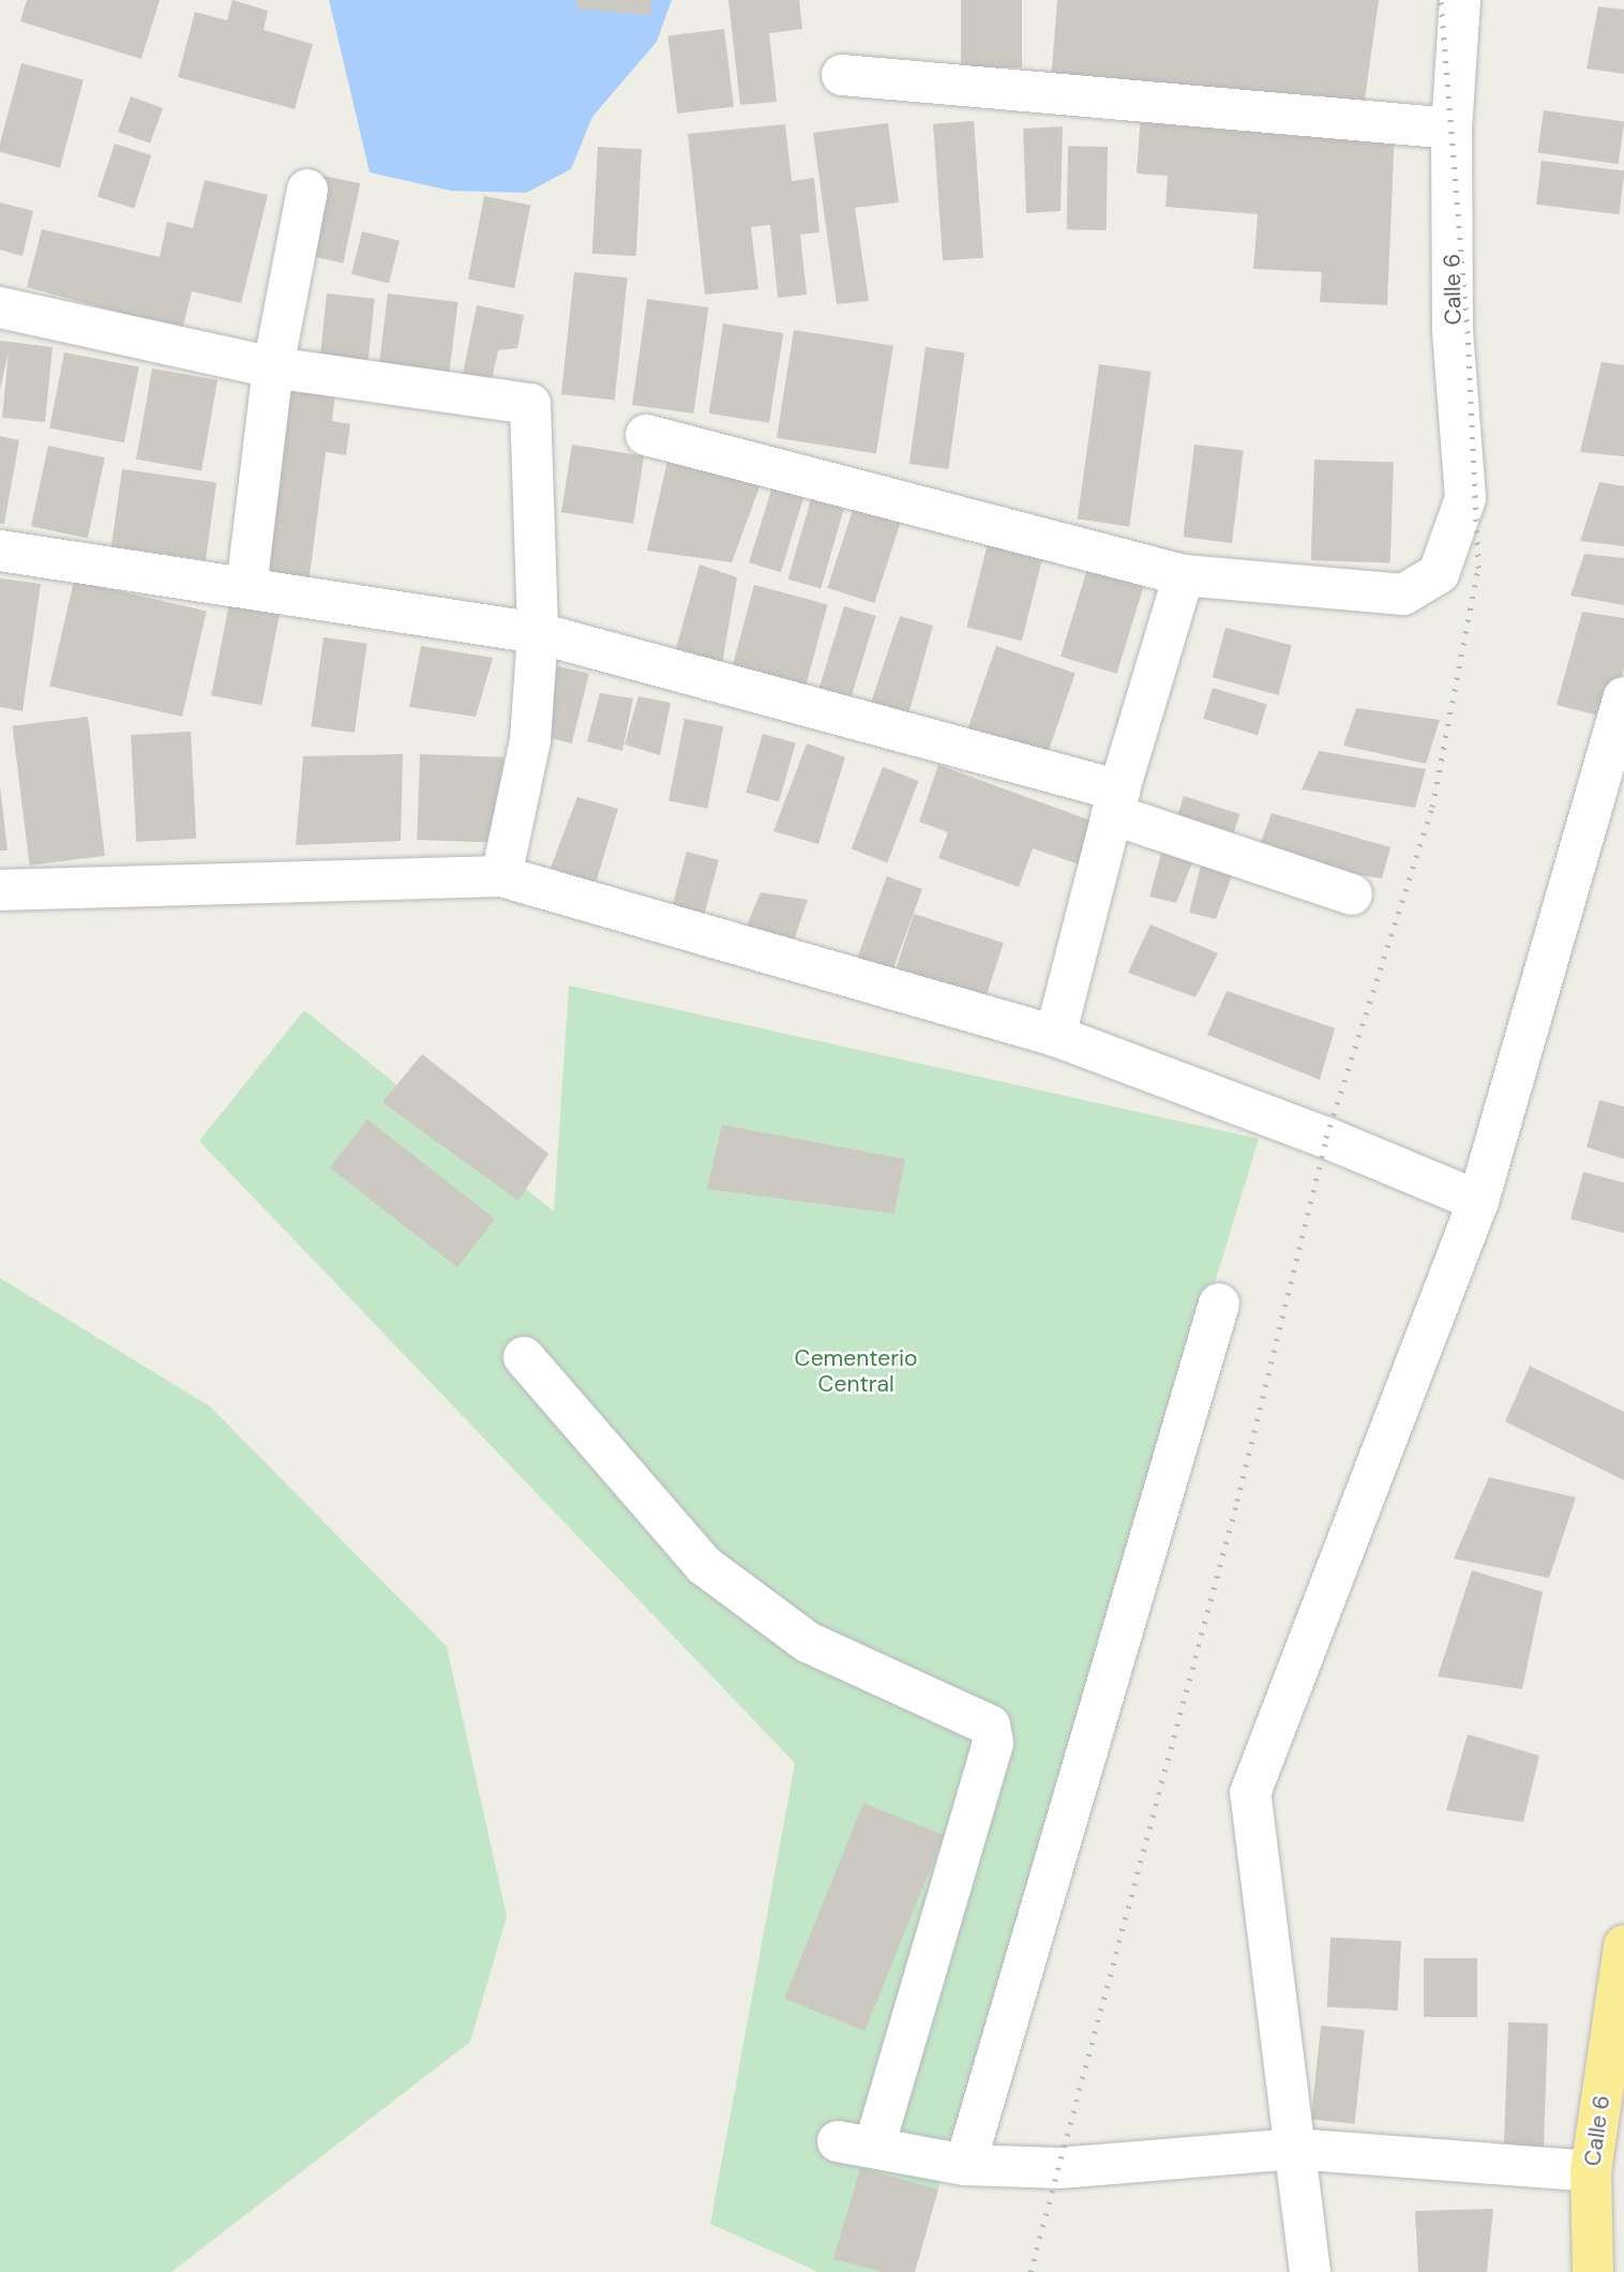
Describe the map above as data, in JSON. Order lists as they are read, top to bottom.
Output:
{
  "streets": {
    "highway": ["Calle 6"]
  },
  "parks": ["Cementerio Central"]
}
